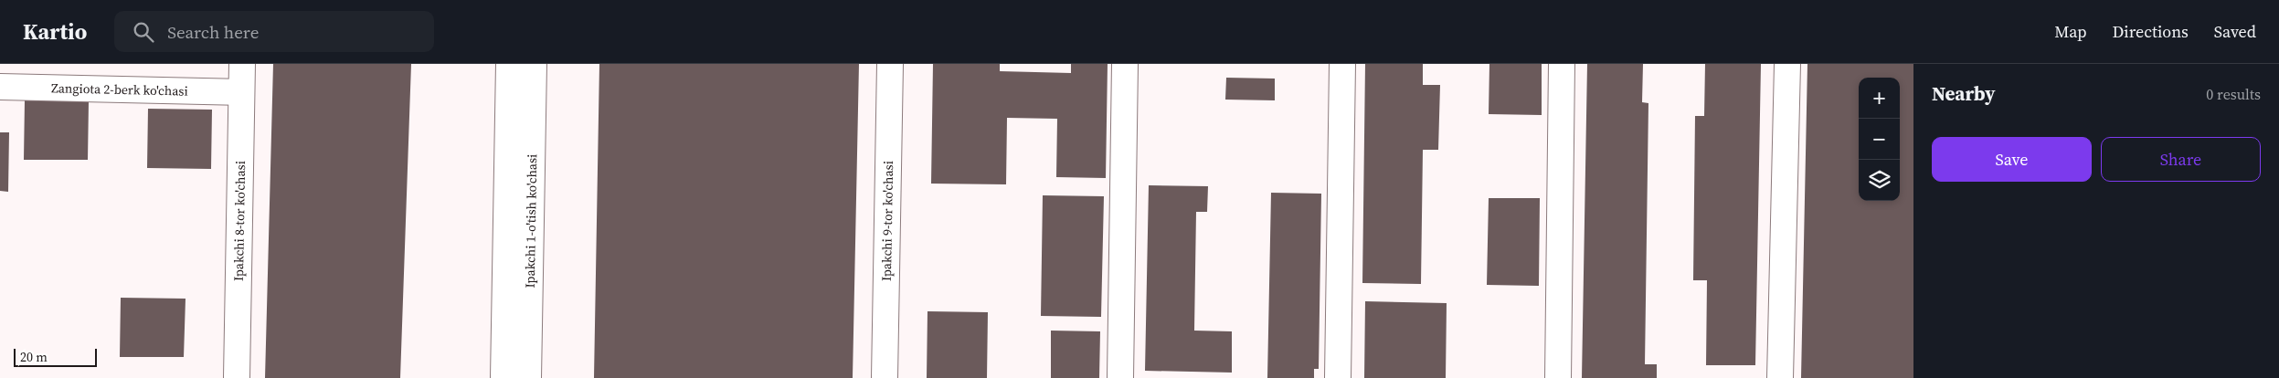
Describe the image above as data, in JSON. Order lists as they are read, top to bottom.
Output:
{
  "streets": {
    "street": [
      "Zangiota 2-berk ko'chasi",
      "Ipakchi 8-tor ko'chasi",
      "Ipakchi 1-o'tish ko'chasi",
      "Ipakchi 9-tor ko'chasi"
    ]
  },
  "crossings": [
    ["Zangiota 2-berk ko'chasi", "Ipakchi 8-tor ko'chasi"]
  ],
  "scale_bar": "20 m",
  "page": {
    "header": "Kartio",
    "search": "Search here",
    "nav": ["Map", "Directions", "Saved"],
    "heading": ["Nearby", "0 results"],
    "map_buttons": ["+", "−"],
    "buttons": ["Save", "Share"],
    "scale": "20 m"
  }
}
